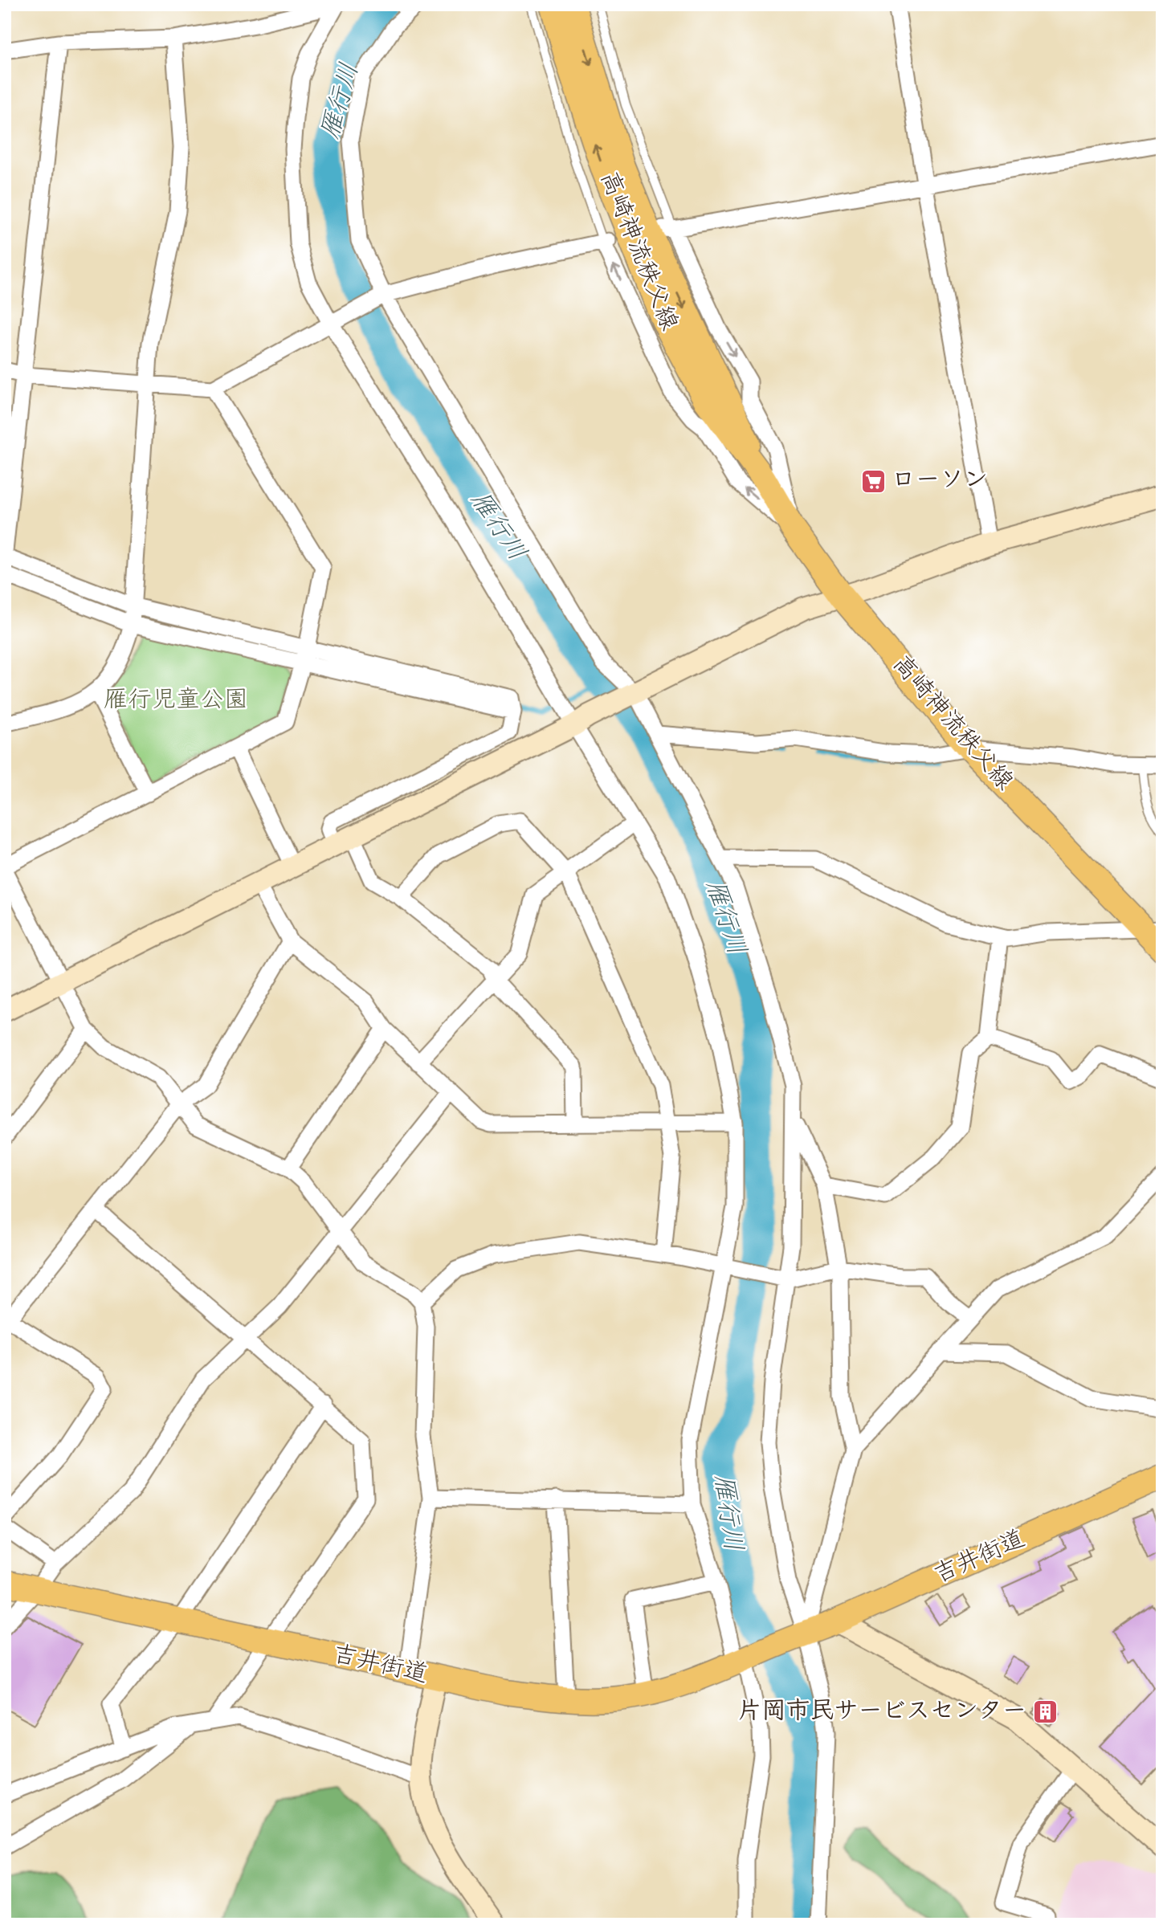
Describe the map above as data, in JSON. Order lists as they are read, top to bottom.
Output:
{
  "streets": {
    "main road": ["高崎神流秩父線", "吉井街道"]
  },
  "water": ["雁行川"],
  "parks": ["雁行児童公園"],
  "places": {
    "supermarket": ["ローソン"],
    "building": ["片岡市民サービスセンター"]
  }
}
